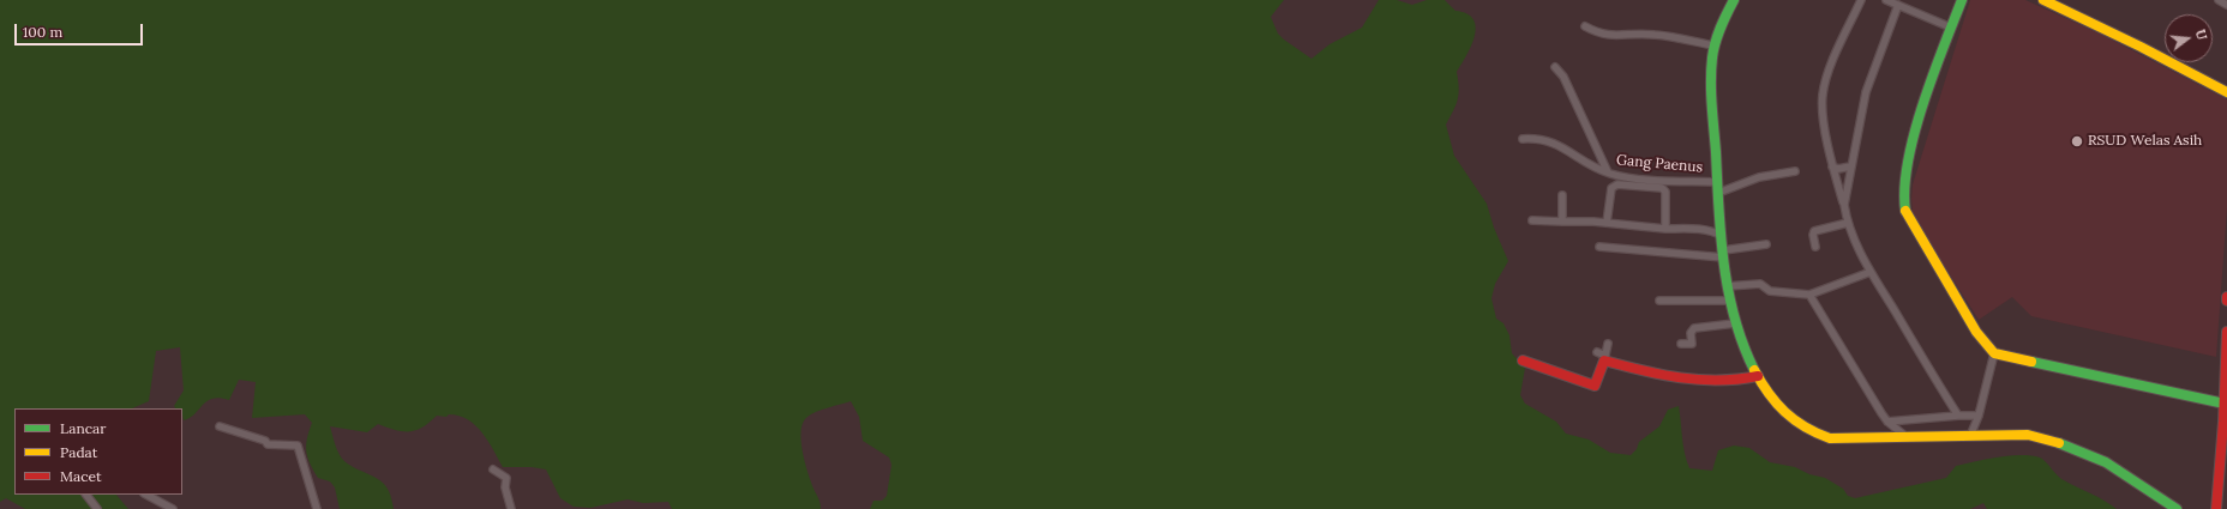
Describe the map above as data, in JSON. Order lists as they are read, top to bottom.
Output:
{
  "streets": {
    "street": ["Gang Paenus"]
  },
  "places": ["RSUD Welas Asih"],
  "legend": ["Lancar", "Padat", "Macet"],
  "scale_bar": "100 m",
  "north": "right"
}
